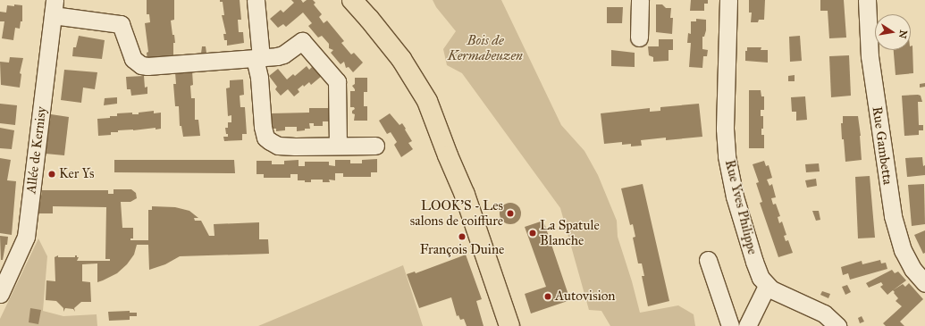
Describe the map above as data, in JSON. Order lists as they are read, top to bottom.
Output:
{
  "streets": {
    "street": ["Rue Gambetta", "Allée de Kernisy", "Rue Yves Philippe"]
  },
  "parks": ["Bois de Kermabeuzen"],
  "places": [
    "Ker Ys",
    "LOOK'S - Les salons de coiffure",
    "La Spatule Blanche",
    "François Duine",
    "Autovision"
  ],
  "north": "right"
}
